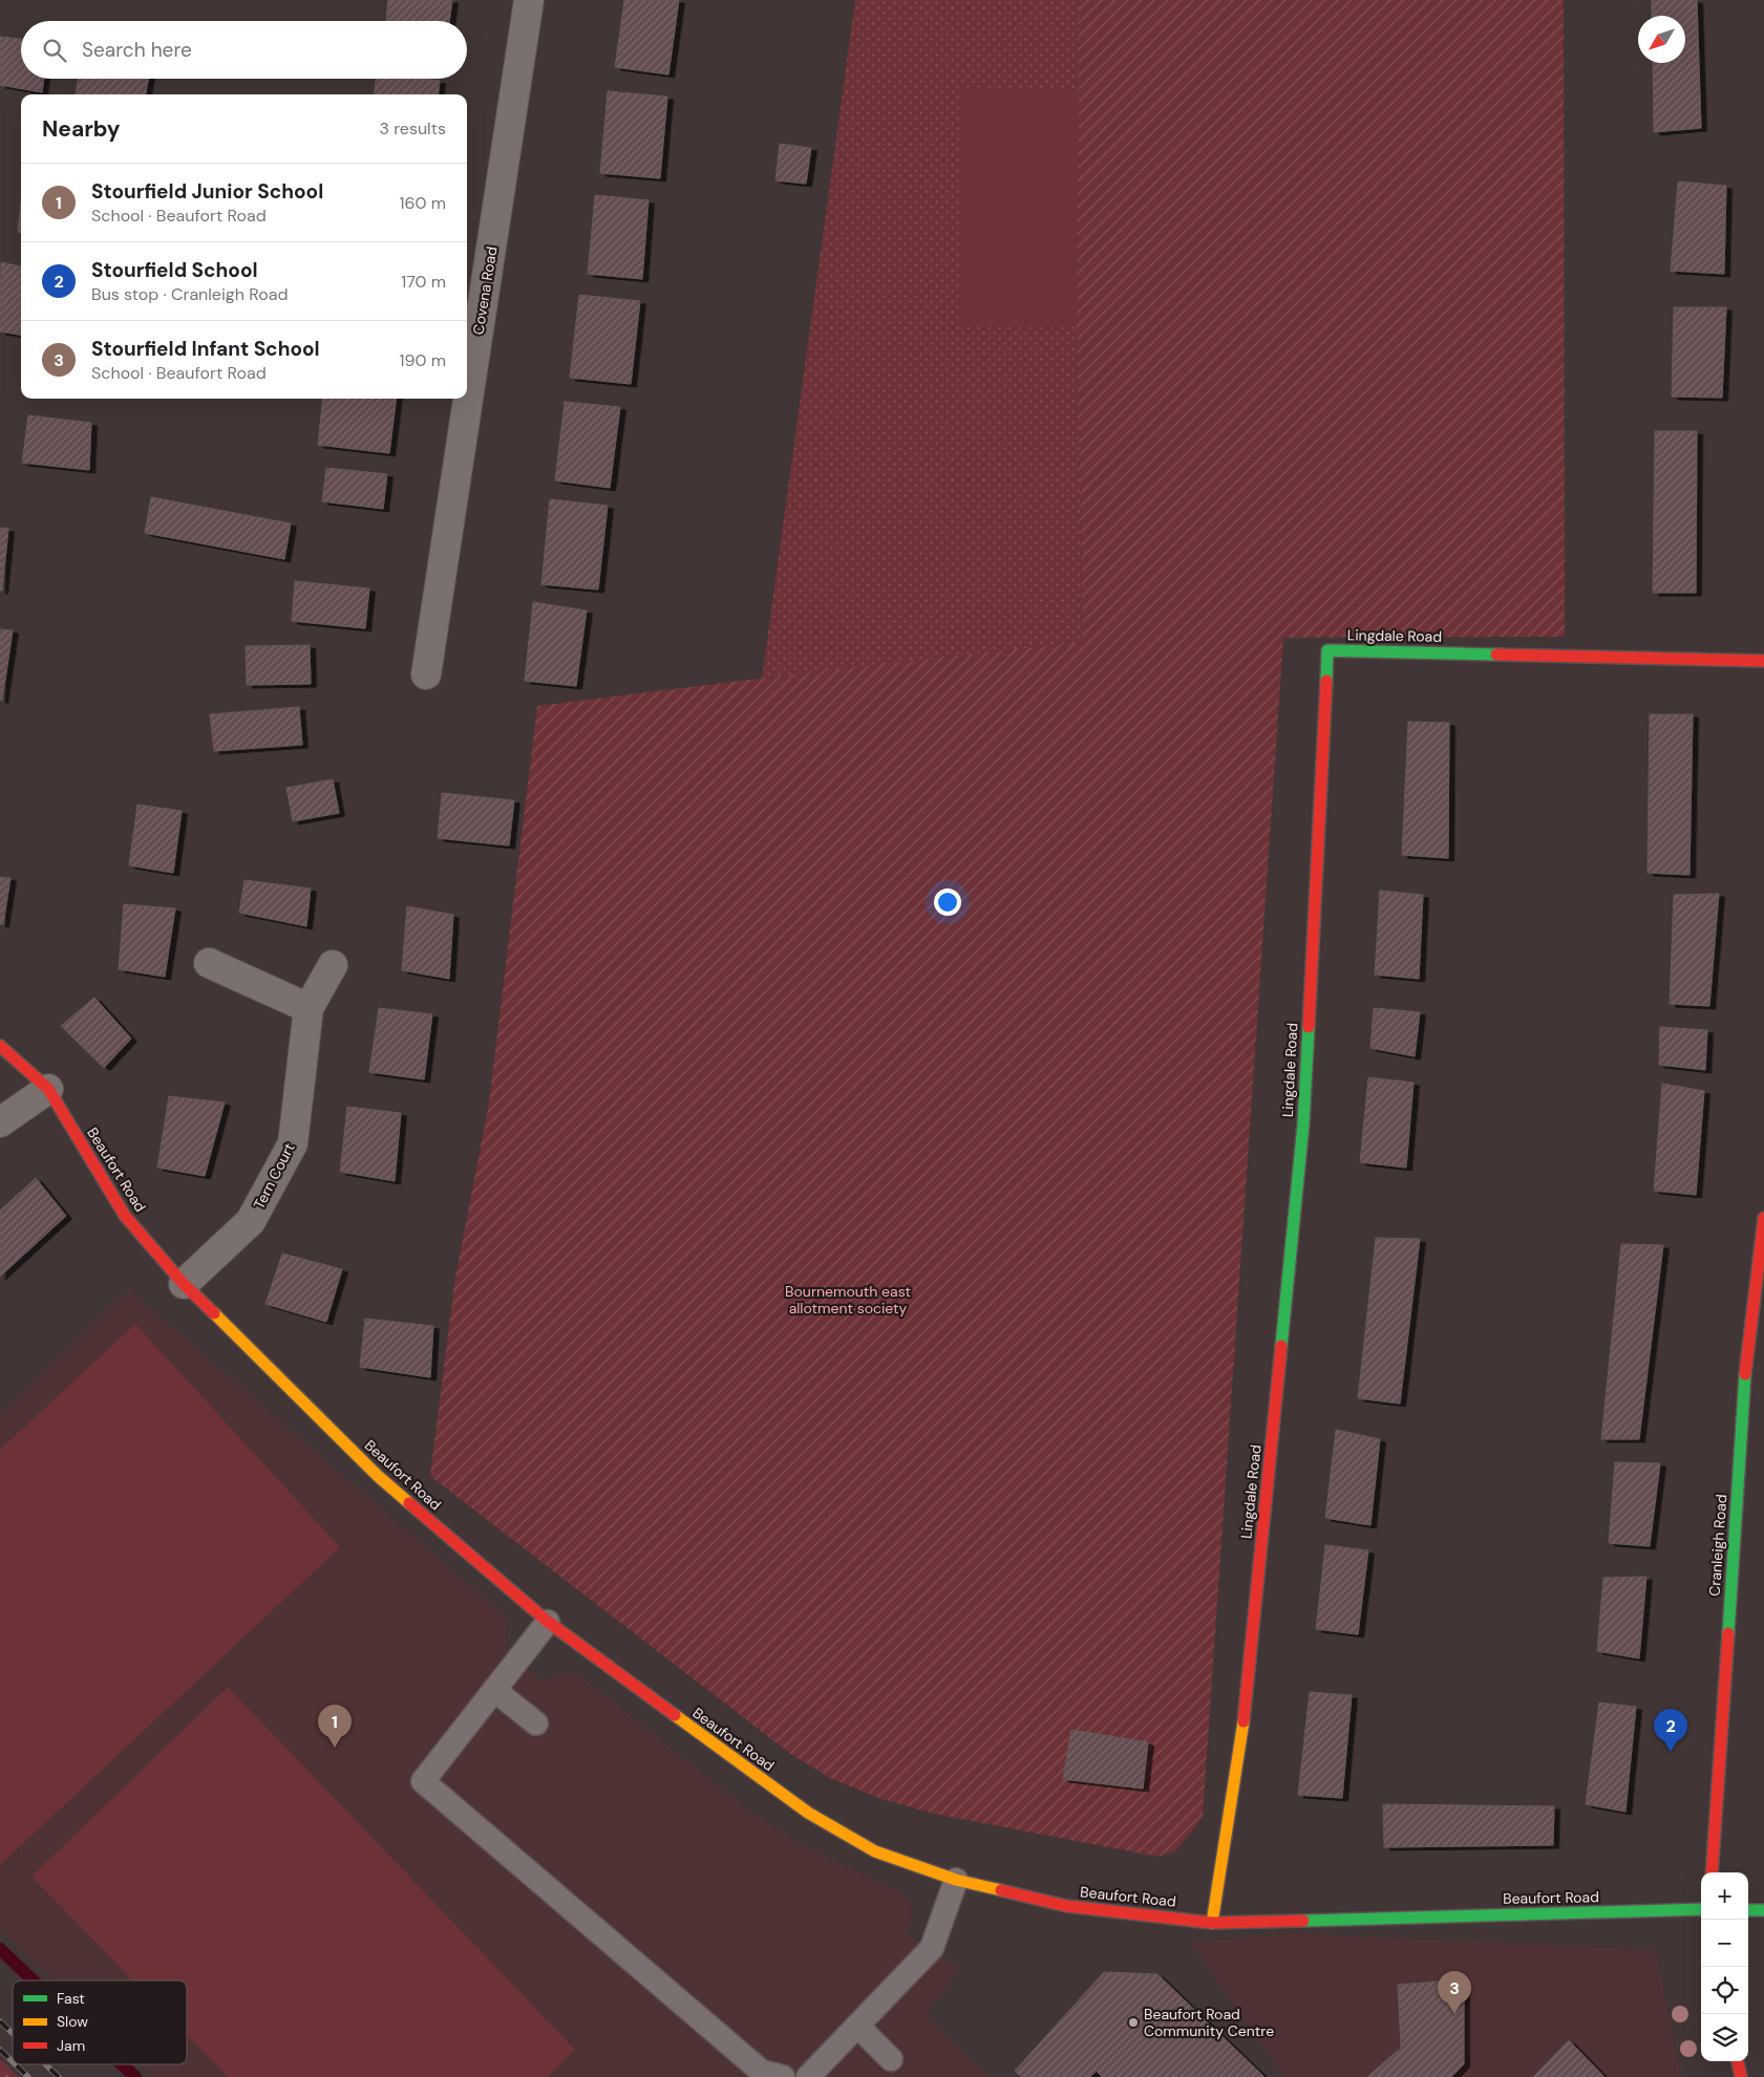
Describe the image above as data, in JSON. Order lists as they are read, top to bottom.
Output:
{
  "streets": {
    "street": [
      "Covena Road",
      "Lingdale Road",
      "Beaufort Road",
      "Tern Court",
      "Cranleigh Road"
    ]
  },
  "crossings": [
    ["Lingdale Road", "Beaufort Road"],
    ["Beaufort Road", "Tern Court"]
  ],
  "parks": ["Bournemouth east allotment society"],
  "places": ["Beaufort Road Community Centre"],
  "legend": ["Fast", "Slow", "Jam"],
  "north": "bottom left",
  "page": {
    "search": "Search here",
    "heading": ["Nearby", "3 results"],
    "list": [
      {
        "mark": "1",
        "name": "Stourfield Junior School",
        "note": "School · Beaufort Road",
        "value": "160 m"
      },
      {
        "mark": "2",
        "name": "Stourfield School",
        "note": "Bus stop · Cranleigh Road",
        "value": "170 m"
      },
      {
        "mark": "3",
        "name": "Stourfield Infant School",
        "note": "School · Beaufort Road",
        "value": "190 m"
      }
    ],
    "pins": ["1", "2", "3"],
    "map_buttons": ["+", "−"]
  }
}
